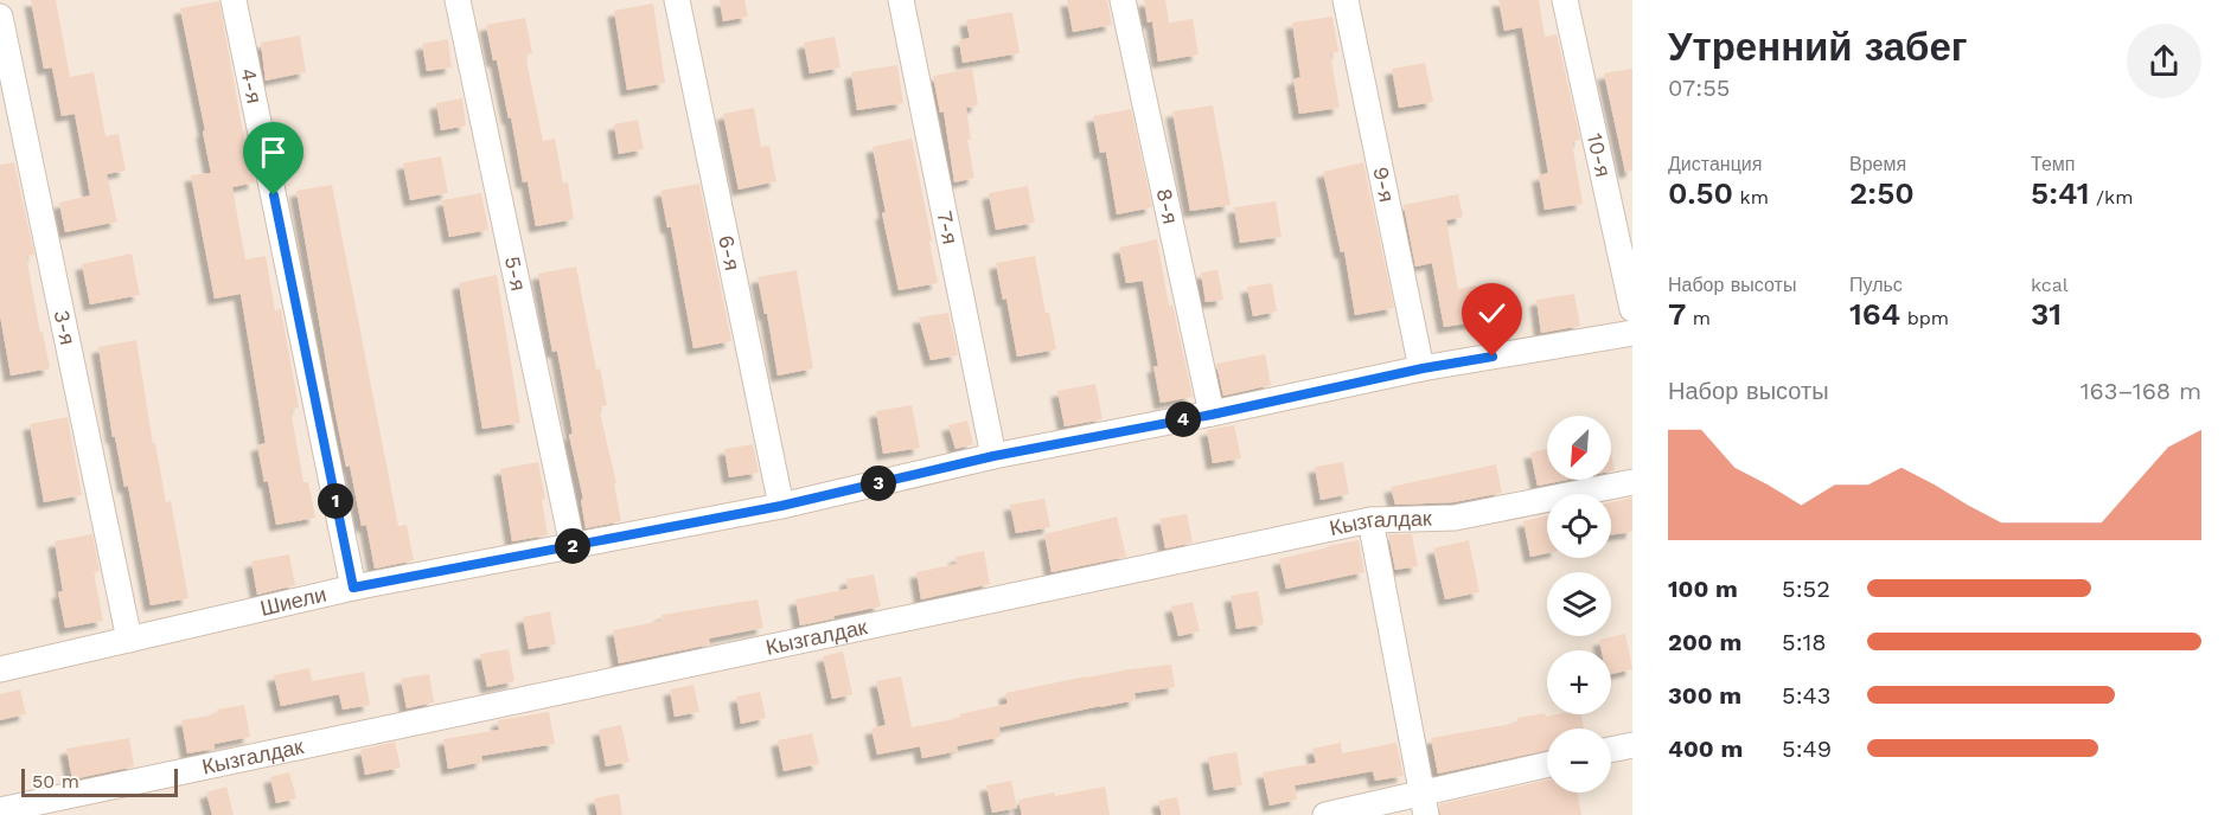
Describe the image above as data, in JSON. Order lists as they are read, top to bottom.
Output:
{
  "streets": {
    "street": [
      "4-я",
      "10-я",
      "9-я",
      "8-я",
      "7-я",
      "6-я",
      "5-я",
      "3-я",
      "Кызгалдак",
      "Шиели"
    ]
  },
  "crossings": [
    ["4-я", "Шиели"],
    ["9-я", "Шиели"],
    ["8-я", "Шиели"],
    ["7-я", "Шиели"],
    ["6-я", "Шиели"],
    ["5-я", "Шиели"],
    ["3-я", "Шиели"]
  ],
  "scale_bar": "50 m",
  "north": "bottom left",
  "page": {
    "heading": ["Утренний забег", "07:55"],
    "stats": [
      ["Дистанция", "0.50 km"],
      ["Время", "2:50"],
      ["Темп", "5:41 /km"],
      ["Набор высоты", "7 m"],
      ["Пульс", "164 bpm"],
      ["kcal", "31"]
    ],
    "chart": ["Набор высоты", "163–168 m"],
    "pins": [
      "4",
      "3",
      "1",
      "2"
    ],
    "map_buttons": ["+", "−"],
    "list": [
      {
        "name": "100 m",
        "note": "5:52"
      },
      {
        "name": "200 m",
        "note": "5:18"
      },
      {
        "name": "300 m",
        "note": "5:43"
      },
      {
        "name": "400 m",
        "note": "5:49"
      }
    ],
    "scale": "50 m"
  }
}
